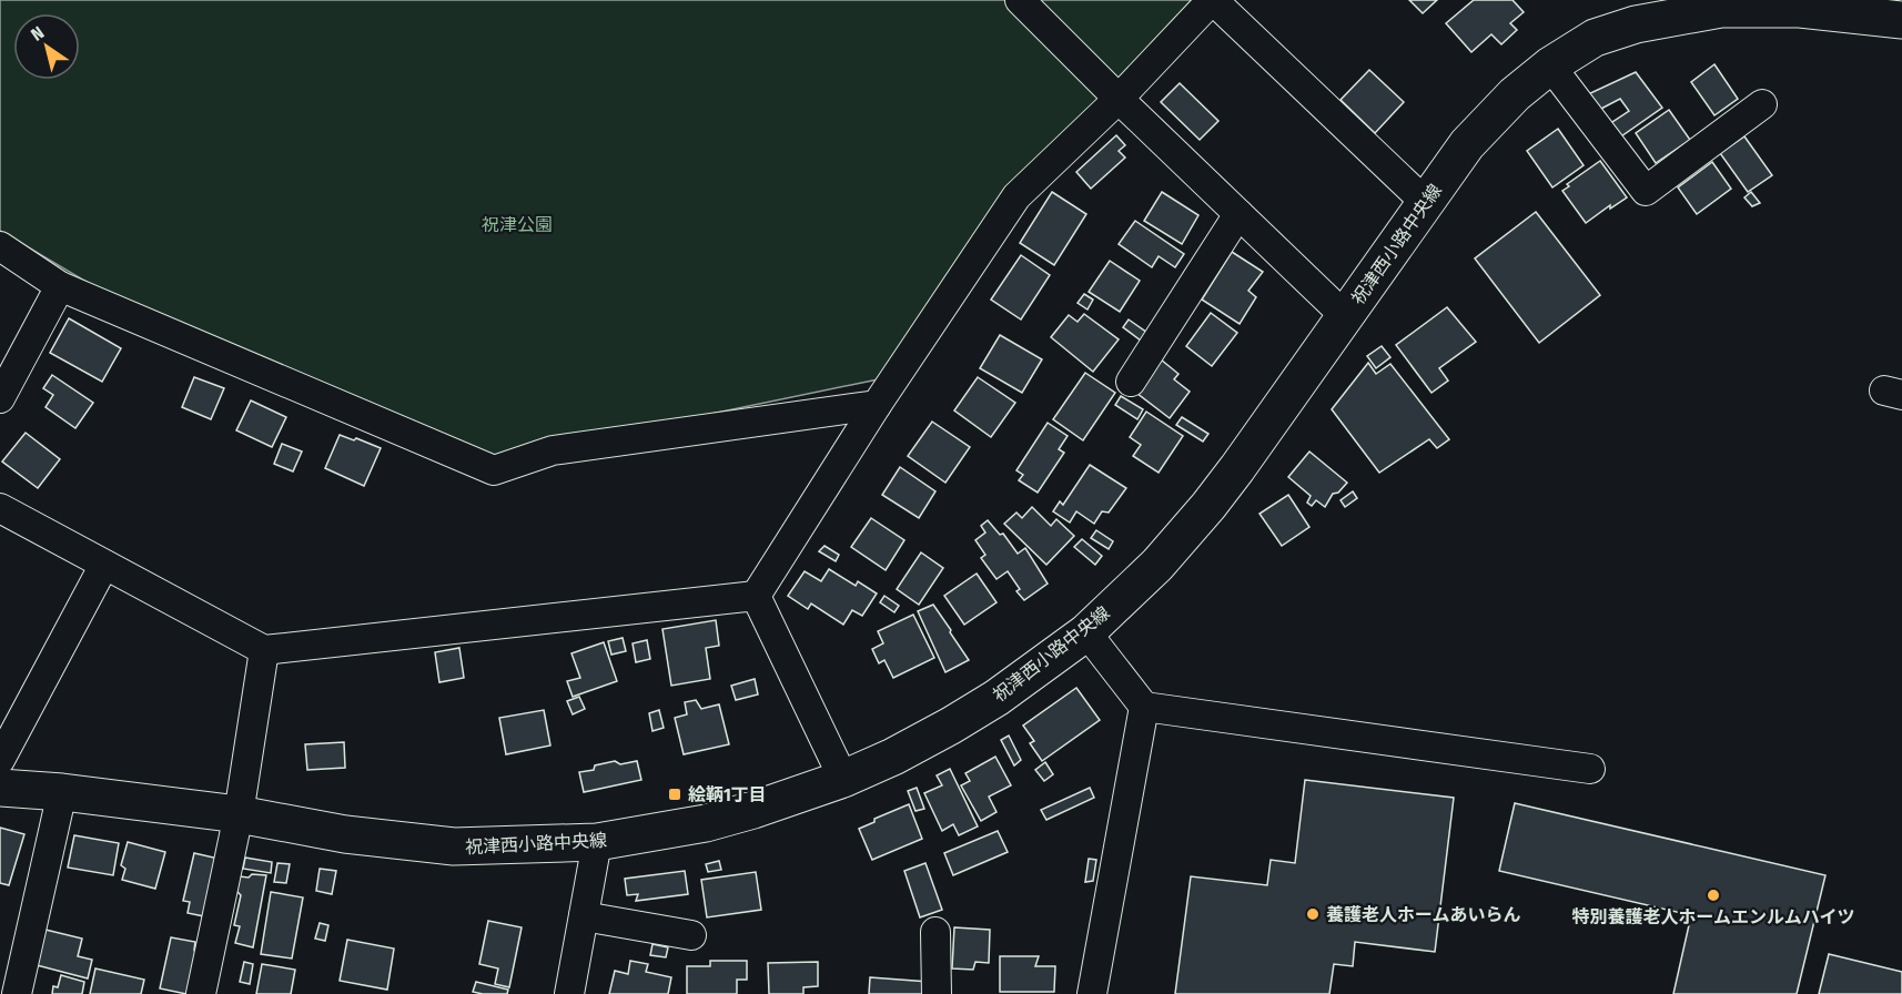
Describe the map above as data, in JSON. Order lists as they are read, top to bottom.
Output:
{
  "streets": {
    "main road": ["祝津西小路中央線"]
  },
  "parks": ["祝津公園"],
  "places": {
    "transit": ["絵鞆1丁目"],
    "other": ["特別養護老人ホームエンルムハイツ", "養護老人ホームあいらん"]
  },
  "north": "top left"
}
